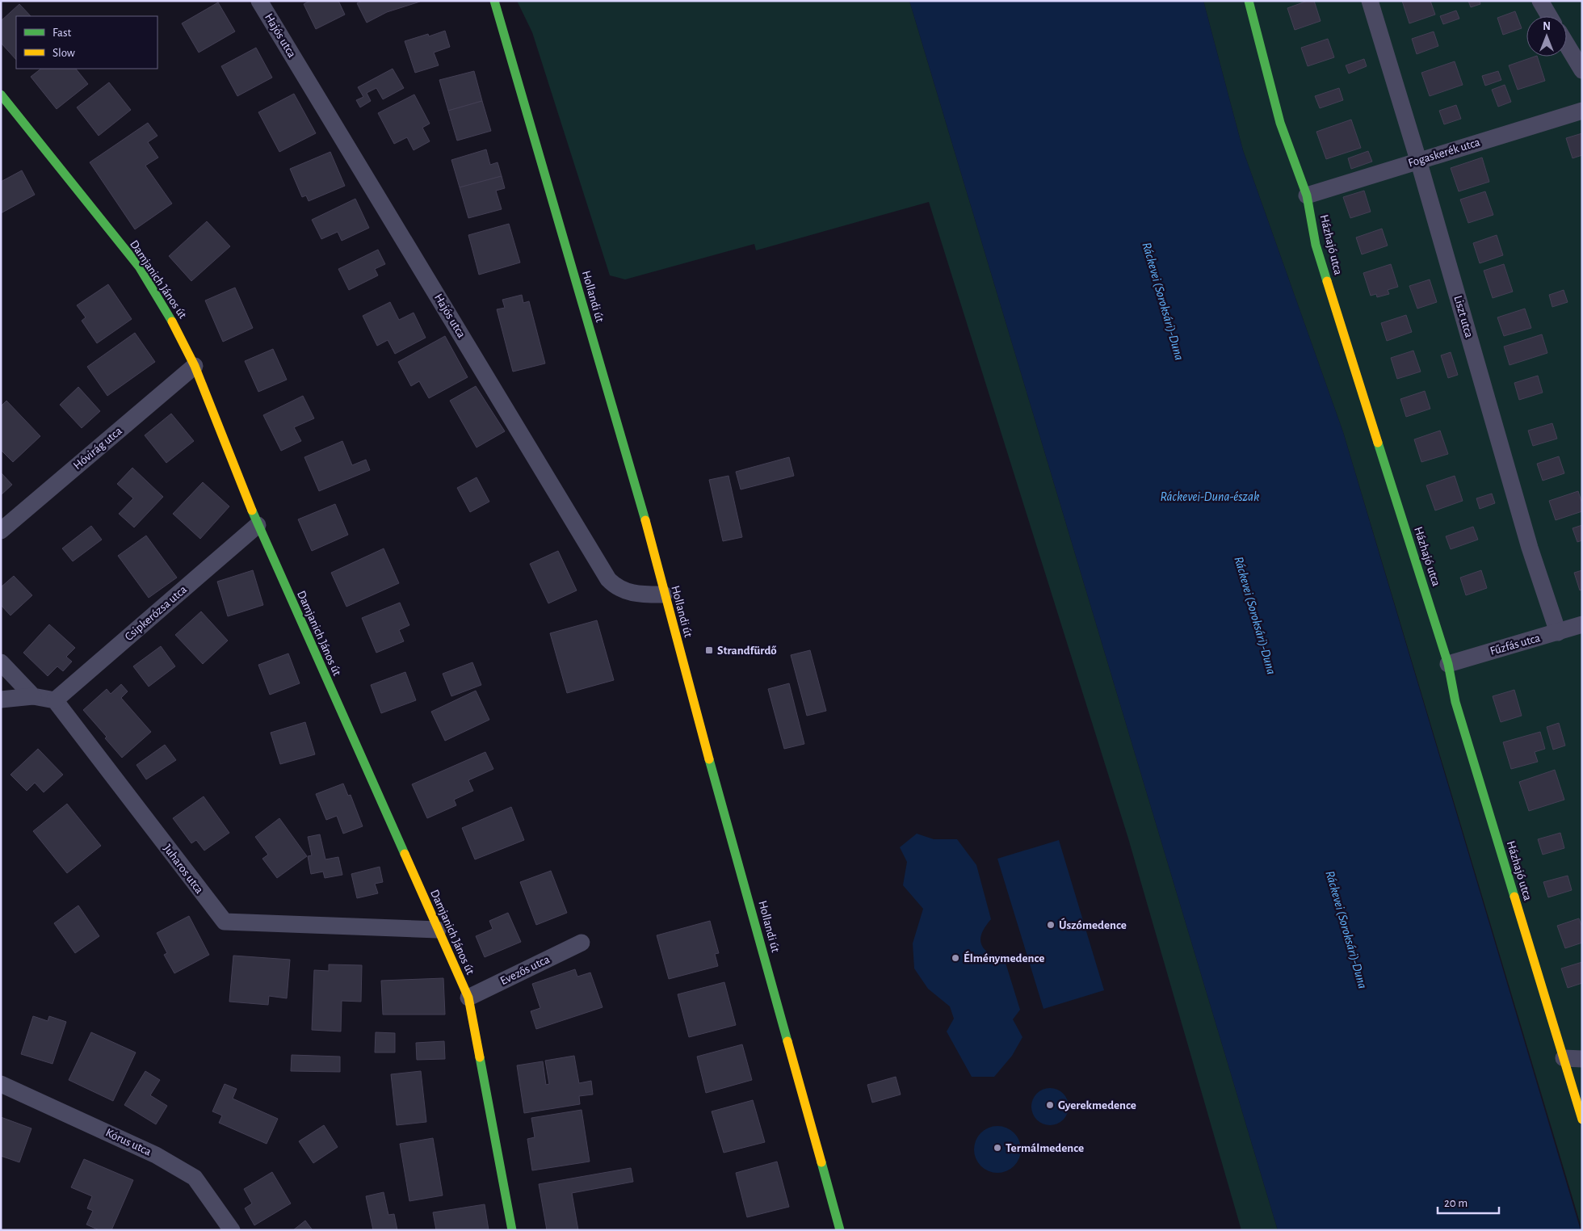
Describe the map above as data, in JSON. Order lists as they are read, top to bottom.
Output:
{
  "streets": {
    "street": [
      "Hajós utca",
      "Fogaskerék utca",
      "Házhajó utca",
      "Damjanich János út",
      "Hollandi út",
      "Liszt utca",
      "Hóvirág utca",
      "Csipkerózsa utca",
      "Fűzfás utca",
      "Juharos utca",
      "Evezős utca",
      "Kórus utca"
    ]
  },
  "crossings": [
    ["Hajós utca", "Hollandi út"],
    ["Fogaskerék utca", "Házhajó utca"],
    ["Fogaskerék utca", "Liszt utca"],
    ["Házhajó utca", "Fűzfás utca"],
    ["Damjanich János út", "Hóvirág utca"],
    ["Damjanich János út", "Csipkerózsa utca"],
    ["Damjanich János út", "Juharos utca"],
    ["Damjanich János út", "Evezős utca"],
    ["Liszt utca", "Fűzfás utca"],
    ["Csipkerózsa utca", "Juharos utca"]
  ],
  "water": ["Ráckevei (Soroksári)-Duna", "Ráckevei-Duna-észak"],
  "places": {
    "transit": ["Strandfürdő"],
    "other": [
      "Úszómedence",
      "Élménymedence",
      "Gyerekmedence",
      "Termálmedence"
    ]
  },
  "legend": ["Fast", "Slow"],
  "scale_bar": "20 m",
  "north": "top"
}
